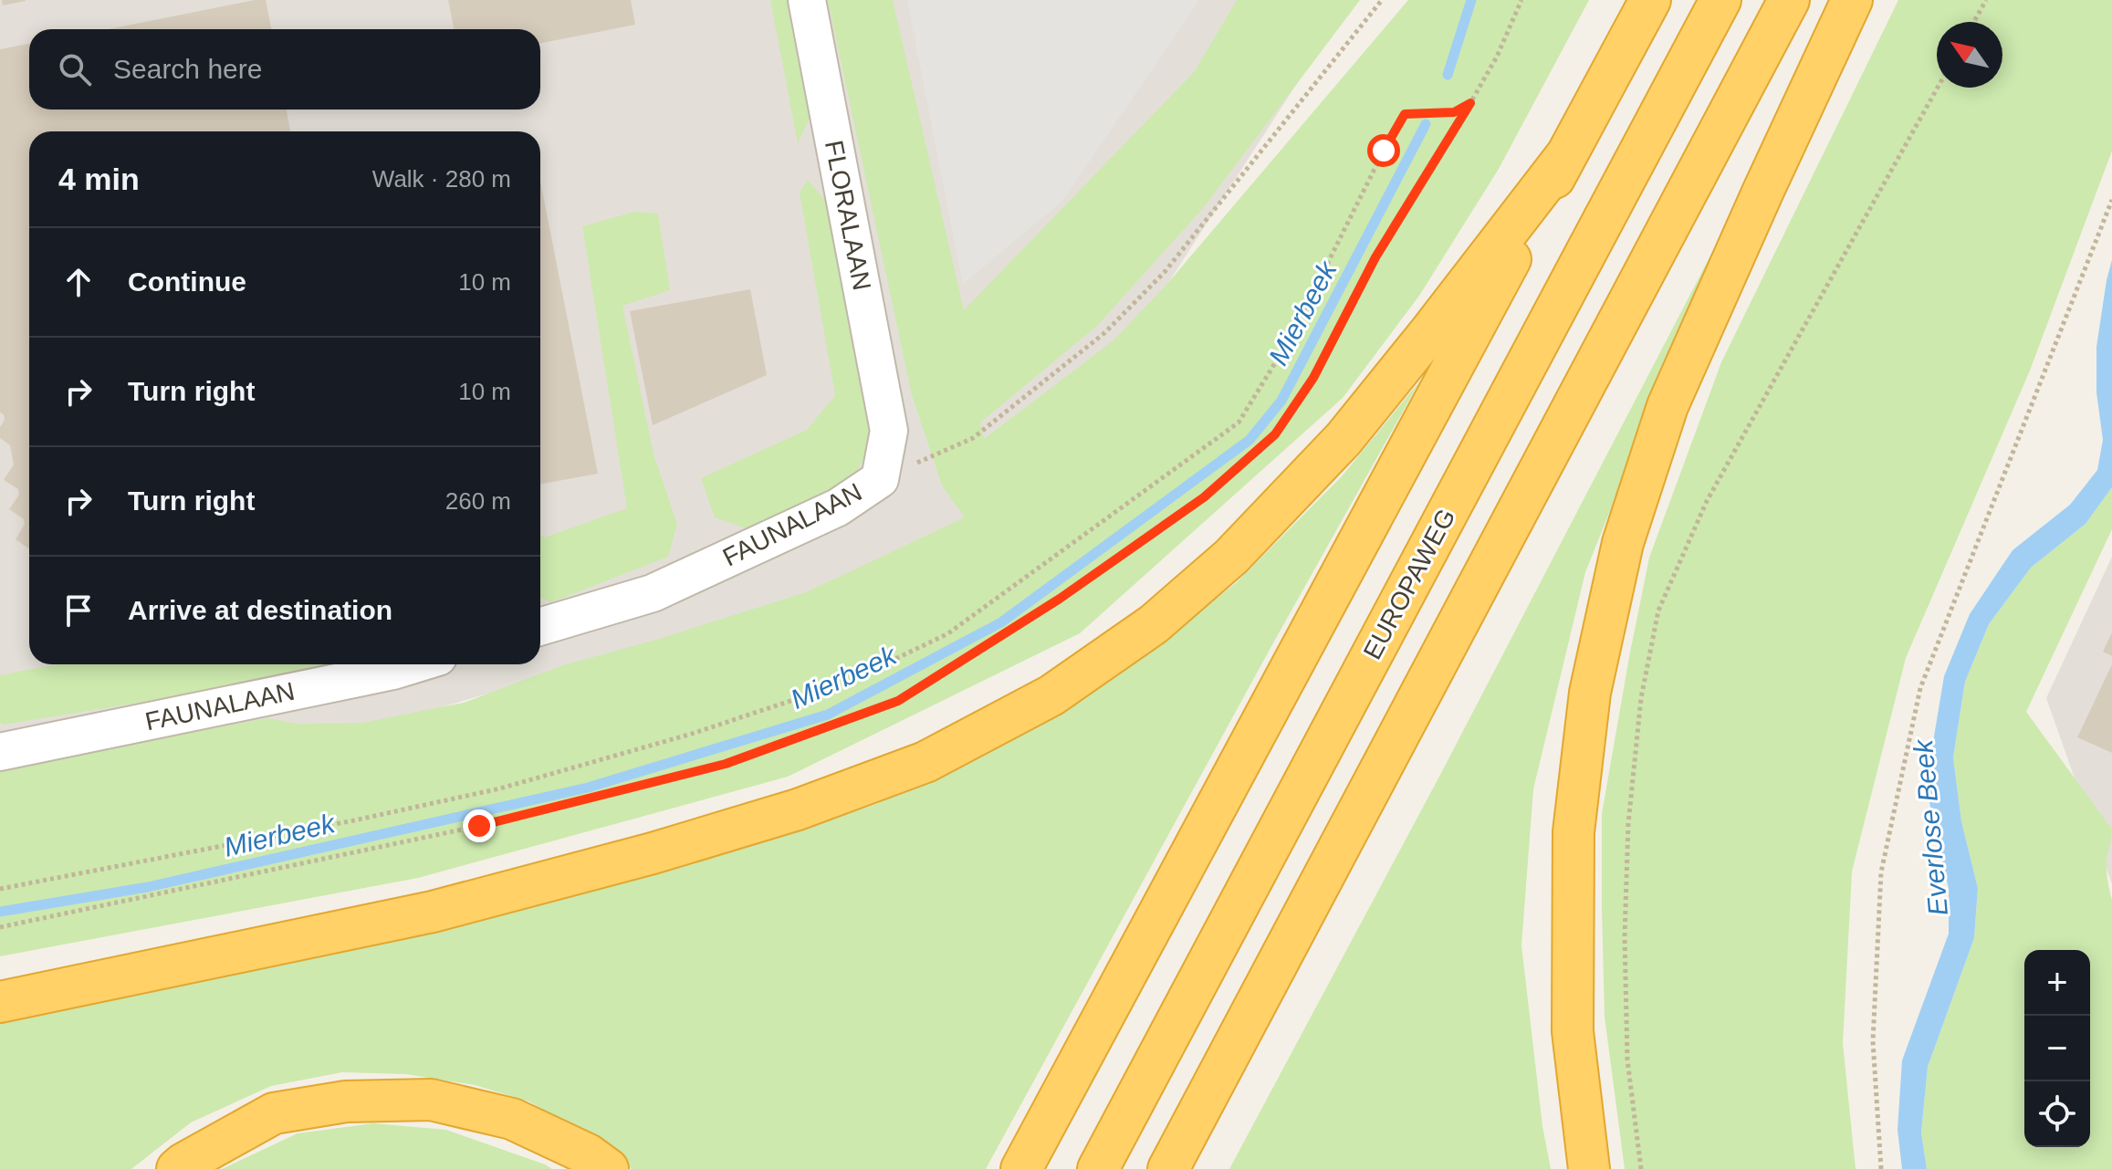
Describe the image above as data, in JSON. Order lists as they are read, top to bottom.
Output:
{
  "streets": {
    "highway": ["EUROPAWEG"],
    "street": ["FLORALAAN", "FAUNALAAN"]
  },
  "crossings": [
    ["FLORALAAN", "FAUNALAAN"]
  ],
  "water": ["Mierbeek", "Everlose Beek"],
  "north": "top left",
  "page": {
    "search": "Search here",
    "heading": ["4 min", "Walk · 280 m"],
    "list": [
      ["Continue", "10 m"],
      ["Turn right", "10 m"],
      ["Turn right", "260 m"],
      "Arrive at destination"
    ],
    "map_buttons": ["+", "−"]
  }
}
